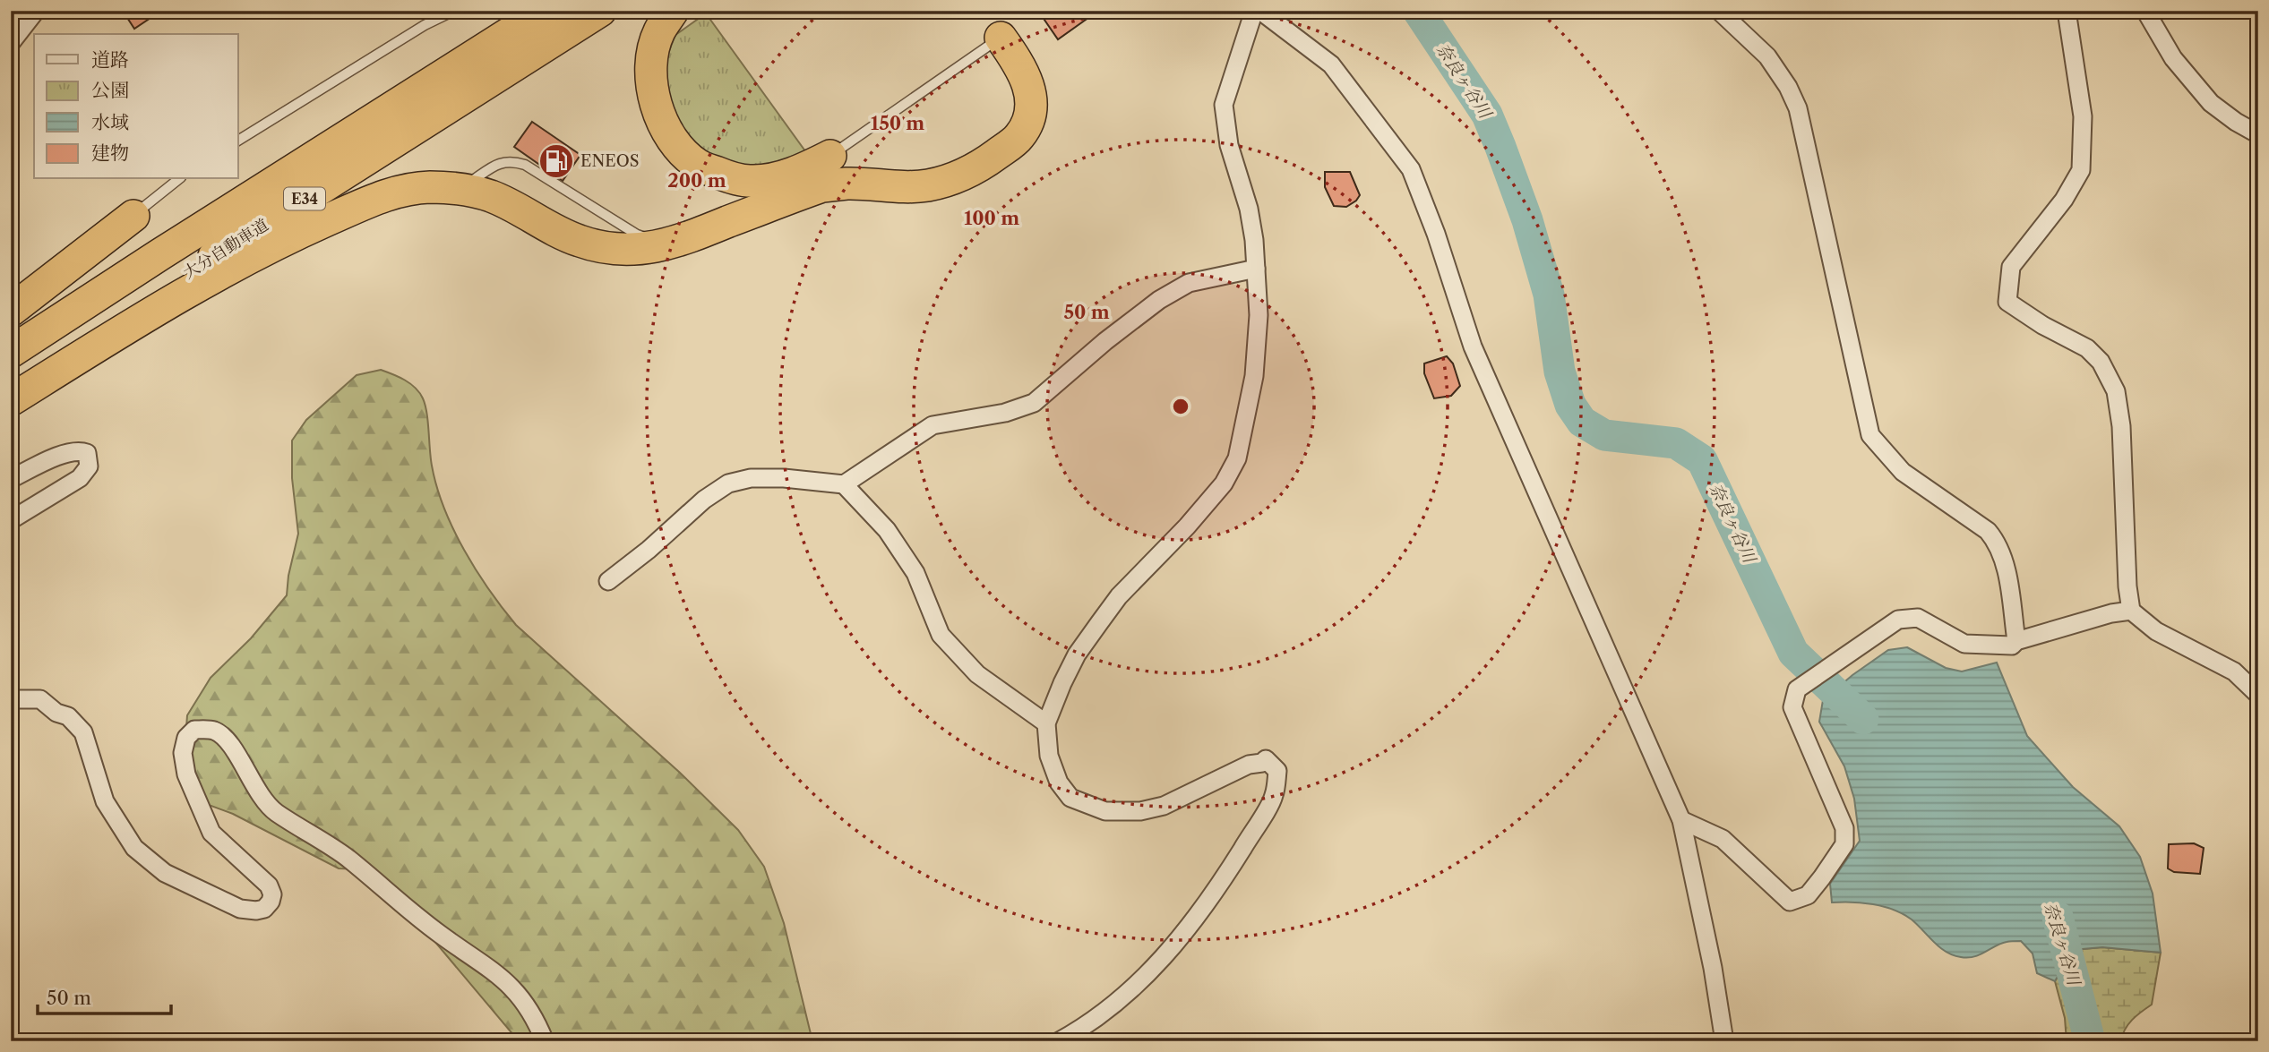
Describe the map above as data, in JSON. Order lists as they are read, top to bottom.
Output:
{
  "streets": {
    "highway": ["E34", "大分自動車道"]
  },
  "water": ["奈良ヶ谷川"],
  "places": {
    "fuel station": ["ENEOS"]
  },
  "legend": [
    "道路",
    "公園",
    "水域",
    "建物"
  ],
  "scale_bar": "50 m",
  "rings": [
    "150 m",
    "200 m",
    "100 m",
    "50 m"
  ]
}
